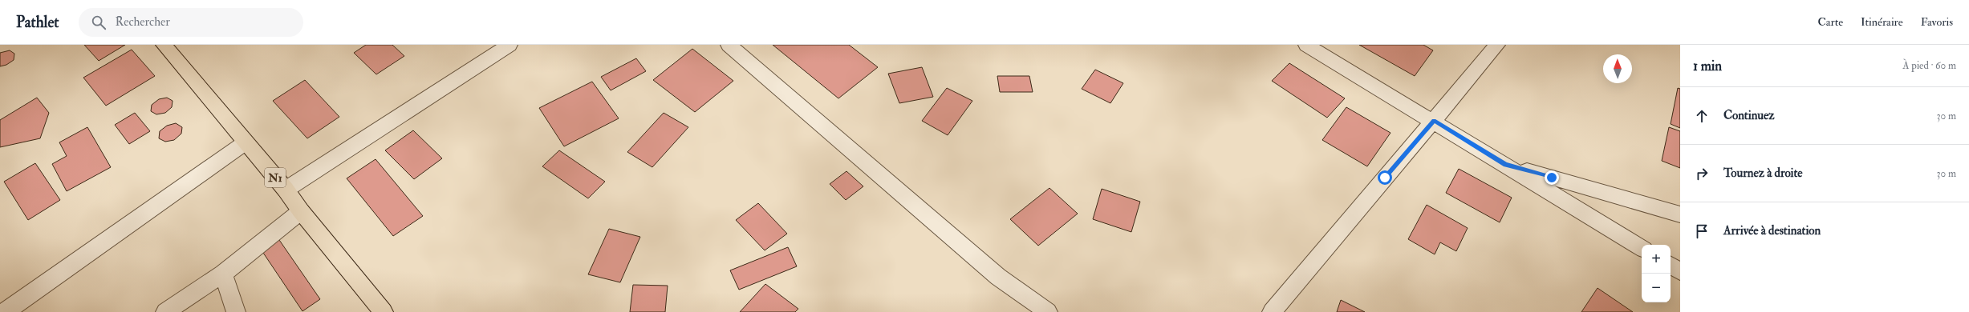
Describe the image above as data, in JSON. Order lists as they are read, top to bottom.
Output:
{
  "streets": {
    "highway": ["N1"]
  },
  "north": "top",
  "page": {
    "header": "Pathlet",
    "search": "Rechercher",
    "nav": ["Carte", "Itinéraire", "Favoris"],
    "heading": ["1 min", "À pied · 60 m"],
    "list": [
      ["Continuez", "30 m"],
      ["Tournez à droite", "30 m"],
      "Arrivée à destination"
    ],
    "map_buttons": ["+", "−"]
  }
}
